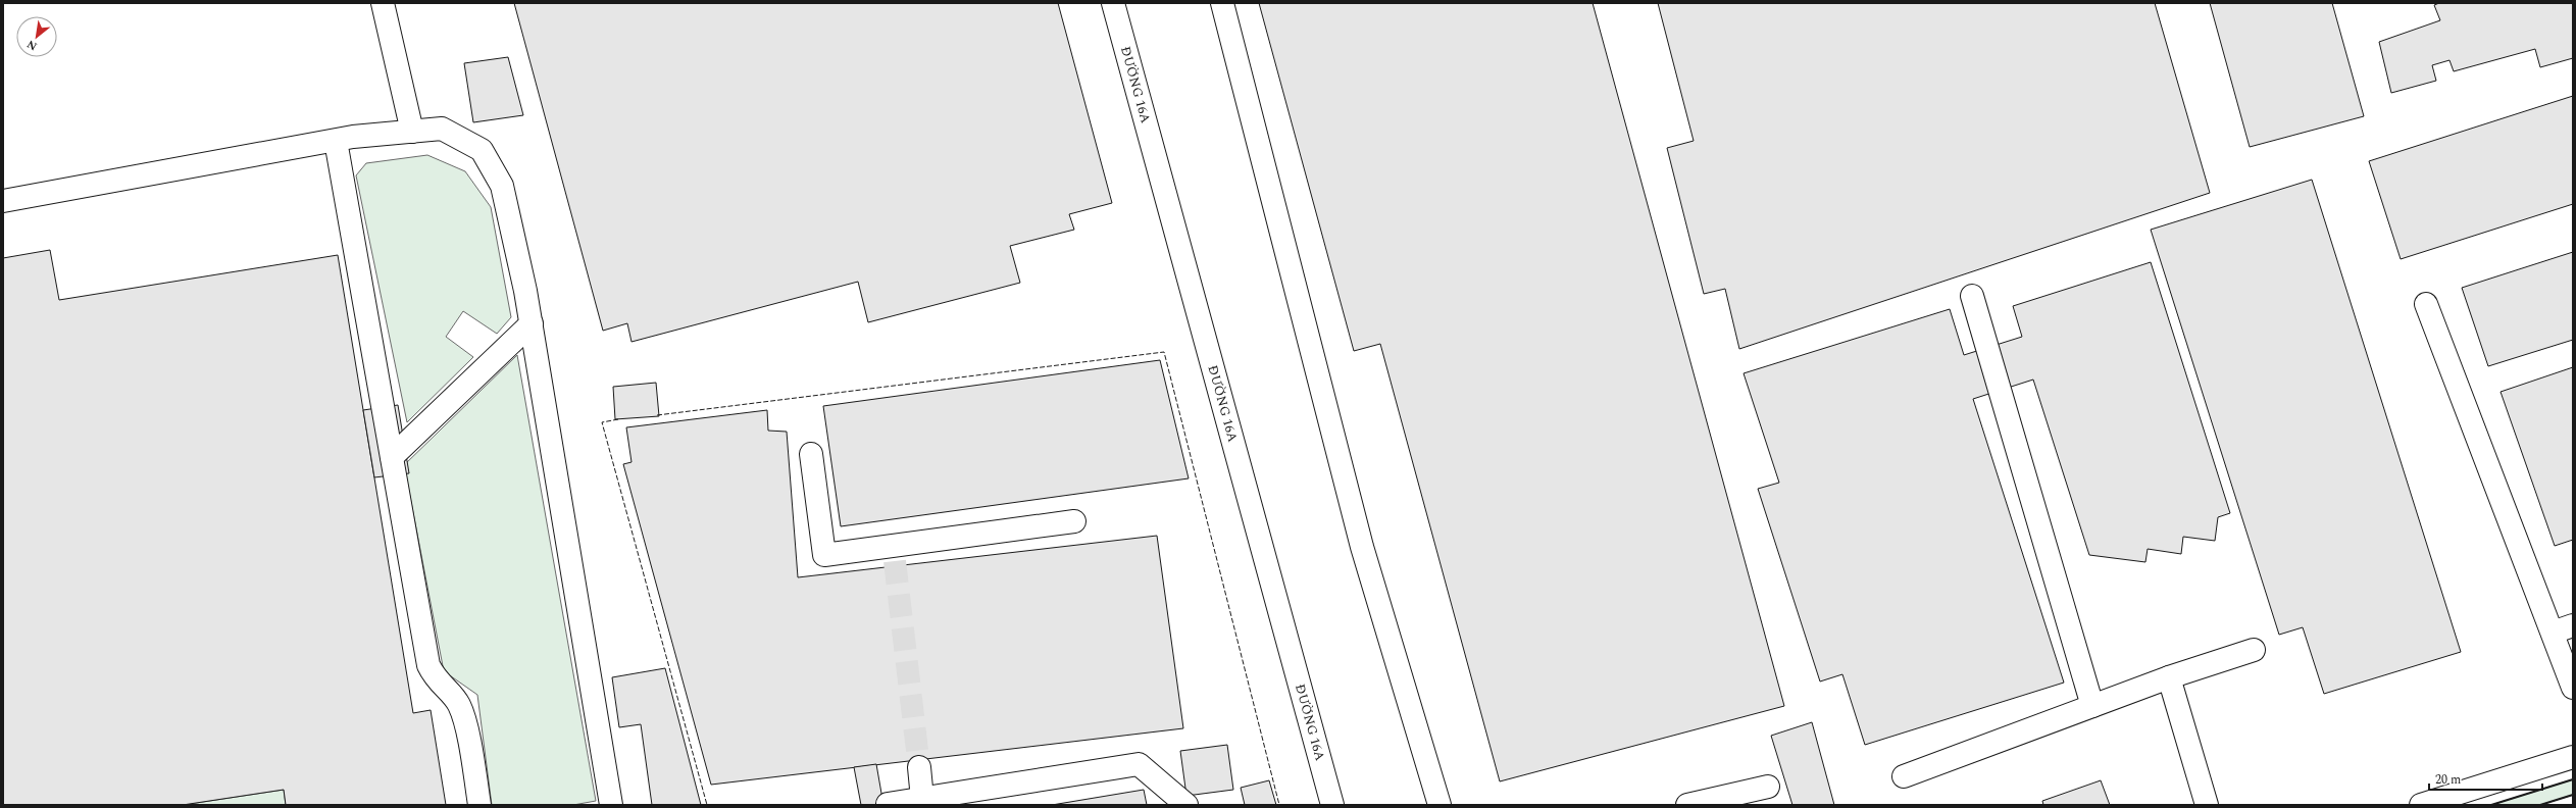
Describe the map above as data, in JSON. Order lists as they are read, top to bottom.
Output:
{
  "streets": {
    "street": ["ĐƯỜNG 16A"]
  },
  "scale_bar": "20 m",
  "north": "bottom left"
}
